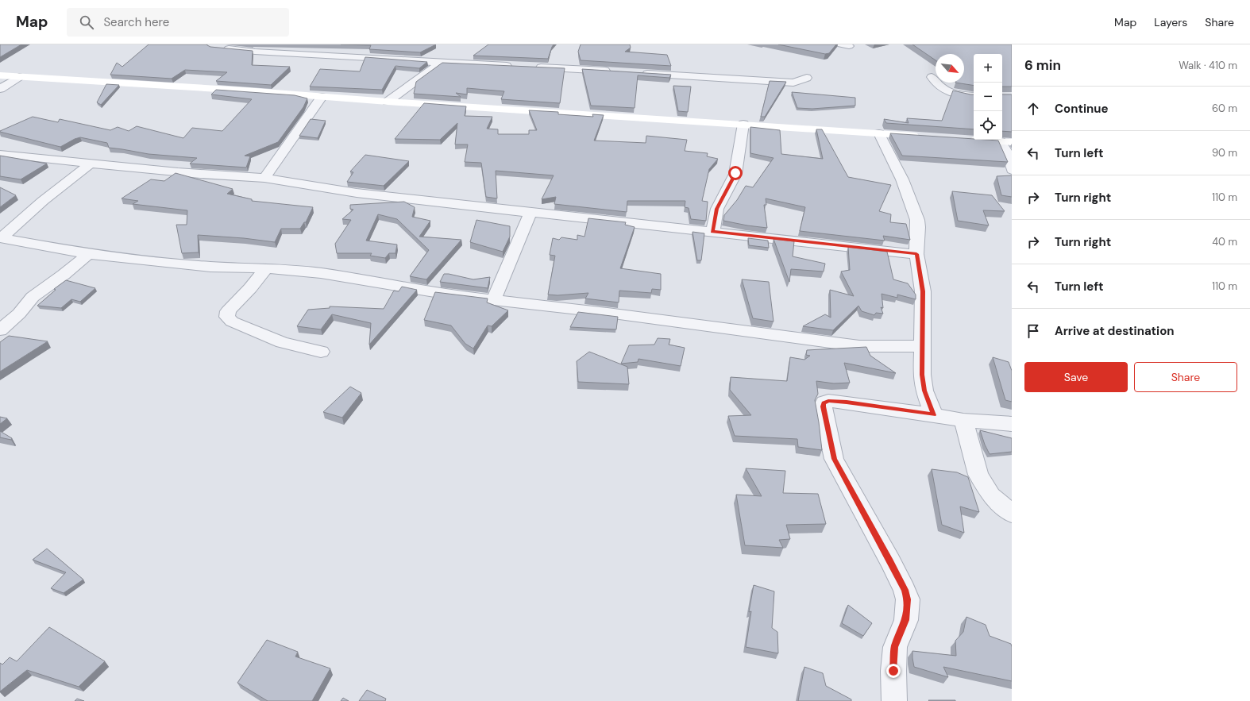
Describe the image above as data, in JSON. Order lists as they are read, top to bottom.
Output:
{
  "north": "bottom right",
  "page": {
    "header": "Map",
    "search": "Search here",
    "nav": ["Map", "Layers", "Share"],
    "heading": ["6 min", "Walk · 410 m"],
    "map_buttons": ["+", "−"],
    "list": [
      ["Continue", "60 m"],
      ["Turn left", "90 m"],
      ["Turn right", "110 m"],
      ["Turn right", "40 m"],
      ["Turn left", "110 m"],
      "Arrive at destination"
    ],
    "buttons": ["Save", "Share"]
  }
}
